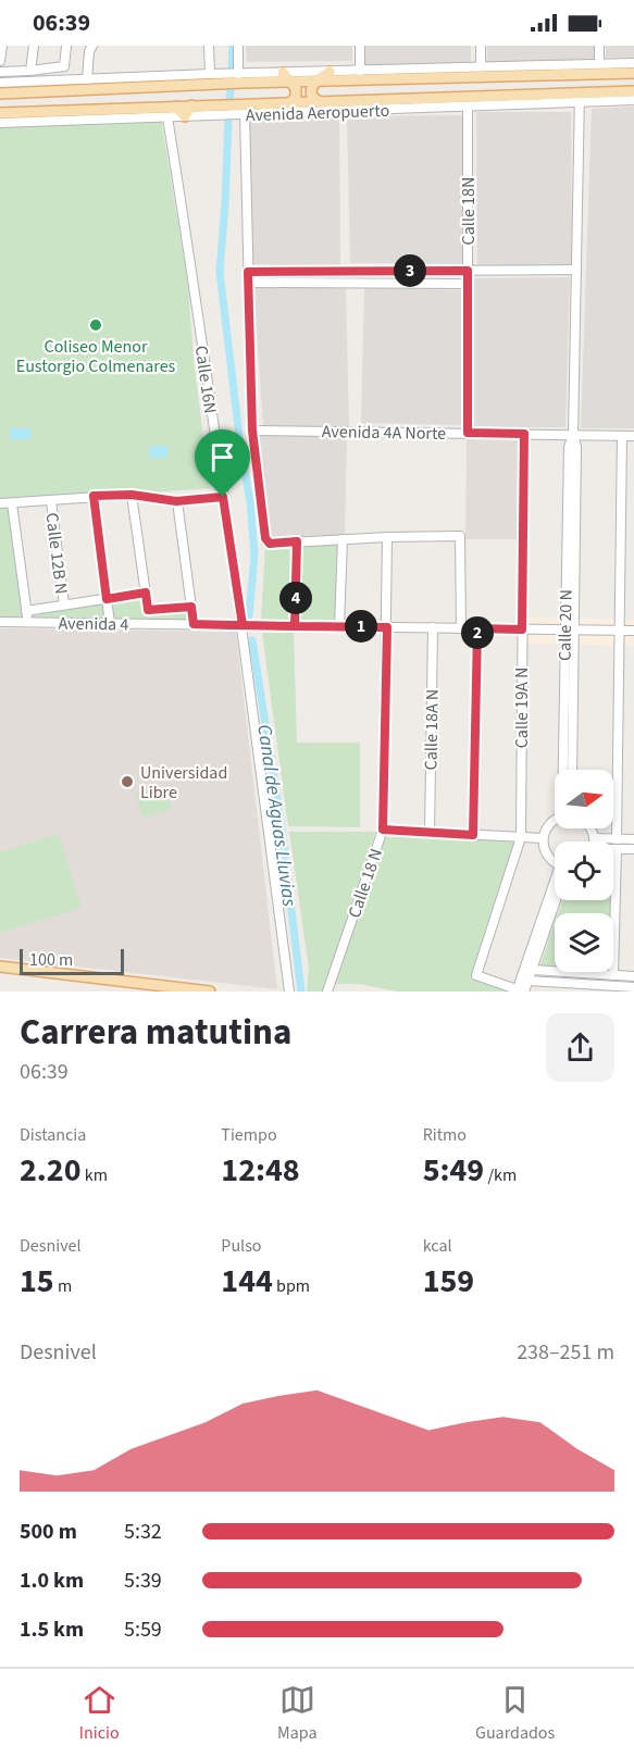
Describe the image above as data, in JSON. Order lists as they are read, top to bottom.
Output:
{
  "streets": {
    "main road": ["Avenida Aeropuerto"],
    "street": [
      "Calle 18N",
      "Calle 16N",
      "Avenida 4A Norte",
      "Calle 12B N",
      "Avenida 4",
      "Calle 20 N",
      "Calle 19A N",
      "Calle 18A N",
      "Calle 18 N"
    ]
  },
  "crossings": [
    ["Avenida Aeropuerto", "Calle 18N"],
    ["Avenida Aeropuerto", "Calle 16N"],
    ["Avenida Aeropuerto", "Calle 20 N"],
    ["Calle 18N", "Avenida 4A Norte"],
    ["Calle 16N", "Avenida 4"],
    ["Avenida 4A Norte", "Calle 20 N"],
    ["Avenida 4A Norte", "Calle 19A N"],
    ["Avenida 4", "Calle 20 N"],
    ["Avenida 4", "Calle 19A N"],
    ["Avenida 4", "Calle 18A N"],
    ["Avenida 4", "Calle 18 N"]
  ],
  "water": ["Canal de Aguas Lluvias"],
  "places": ["Coliseo Menor Eustorgio Colmenares", "Universidad Libre"],
  "scale_bar": "100 m",
  "north": "right",
  "page": {
    "status": "06:39",
    "pins": [
      "3",
      "4",
      "1",
      "2"
    ],
    "scale": "100 m",
    "heading": ["Carrera matutina", "06:39"],
    "stats": [
      ["Distancia", "2.20 km"],
      ["Tiempo", "12:48"],
      ["Ritmo", "5:49 /km"],
      ["Desnivel", "15 m"],
      ["Pulso", "144 bpm"],
      ["kcal", "159"]
    ],
    "chart": ["Desnivel", "238–251 m"],
    "list": [
      {
        "name": "500 m",
        "note": "5:32"
      },
      {
        "name": "1.0 km",
        "note": "5:39"
      },
      {
        "name": "1.5 km",
        "note": "5:59"
      }
    ],
    "tabs": ["Inicio", "Mapa", "Guardados"]
  }
}
